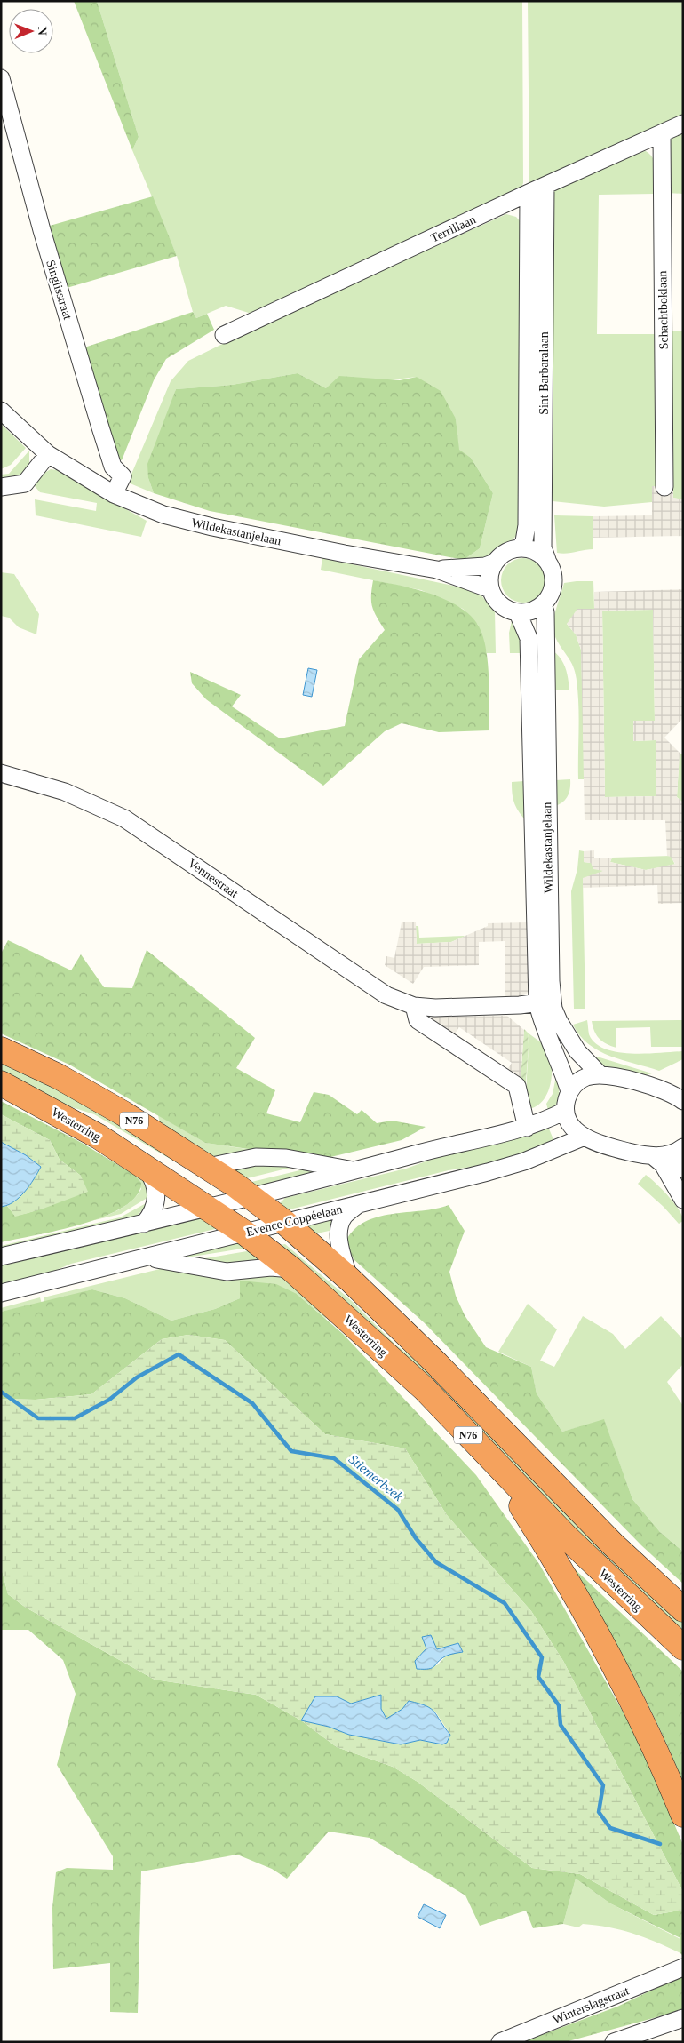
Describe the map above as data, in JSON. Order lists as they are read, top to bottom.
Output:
{
  "streets": {
    "highway": ["N76", "Westerring"],
    "street": [
      "Terrillaan",
      "Singlisstraat",
      "Schachtboklaan",
      "Sint Barbaralaan",
      "Wildekastanjelaan",
      "Vennestraat",
      "Evence Coppéelaan",
      "Winterslagstraat"
    ]
  },
  "crossings": [
    ["Terrillaan", "Schachtboklaan"],
    ["Terrillaan", "Sint Barbaralaan"],
    ["Singlisstraat", "Wildekastanjelaan"],
    ["Sint Barbaralaan", "Wildekastanjelaan"],
    ["Wildekastanjelaan", "Vennestraat"],
    ["N76", "Evence Coppéelaan"],
    ["Westerring", "Evence Coppéelaan"]
  ],
  "water": ["Stiemerbeek"],
  "north": "right"
}
